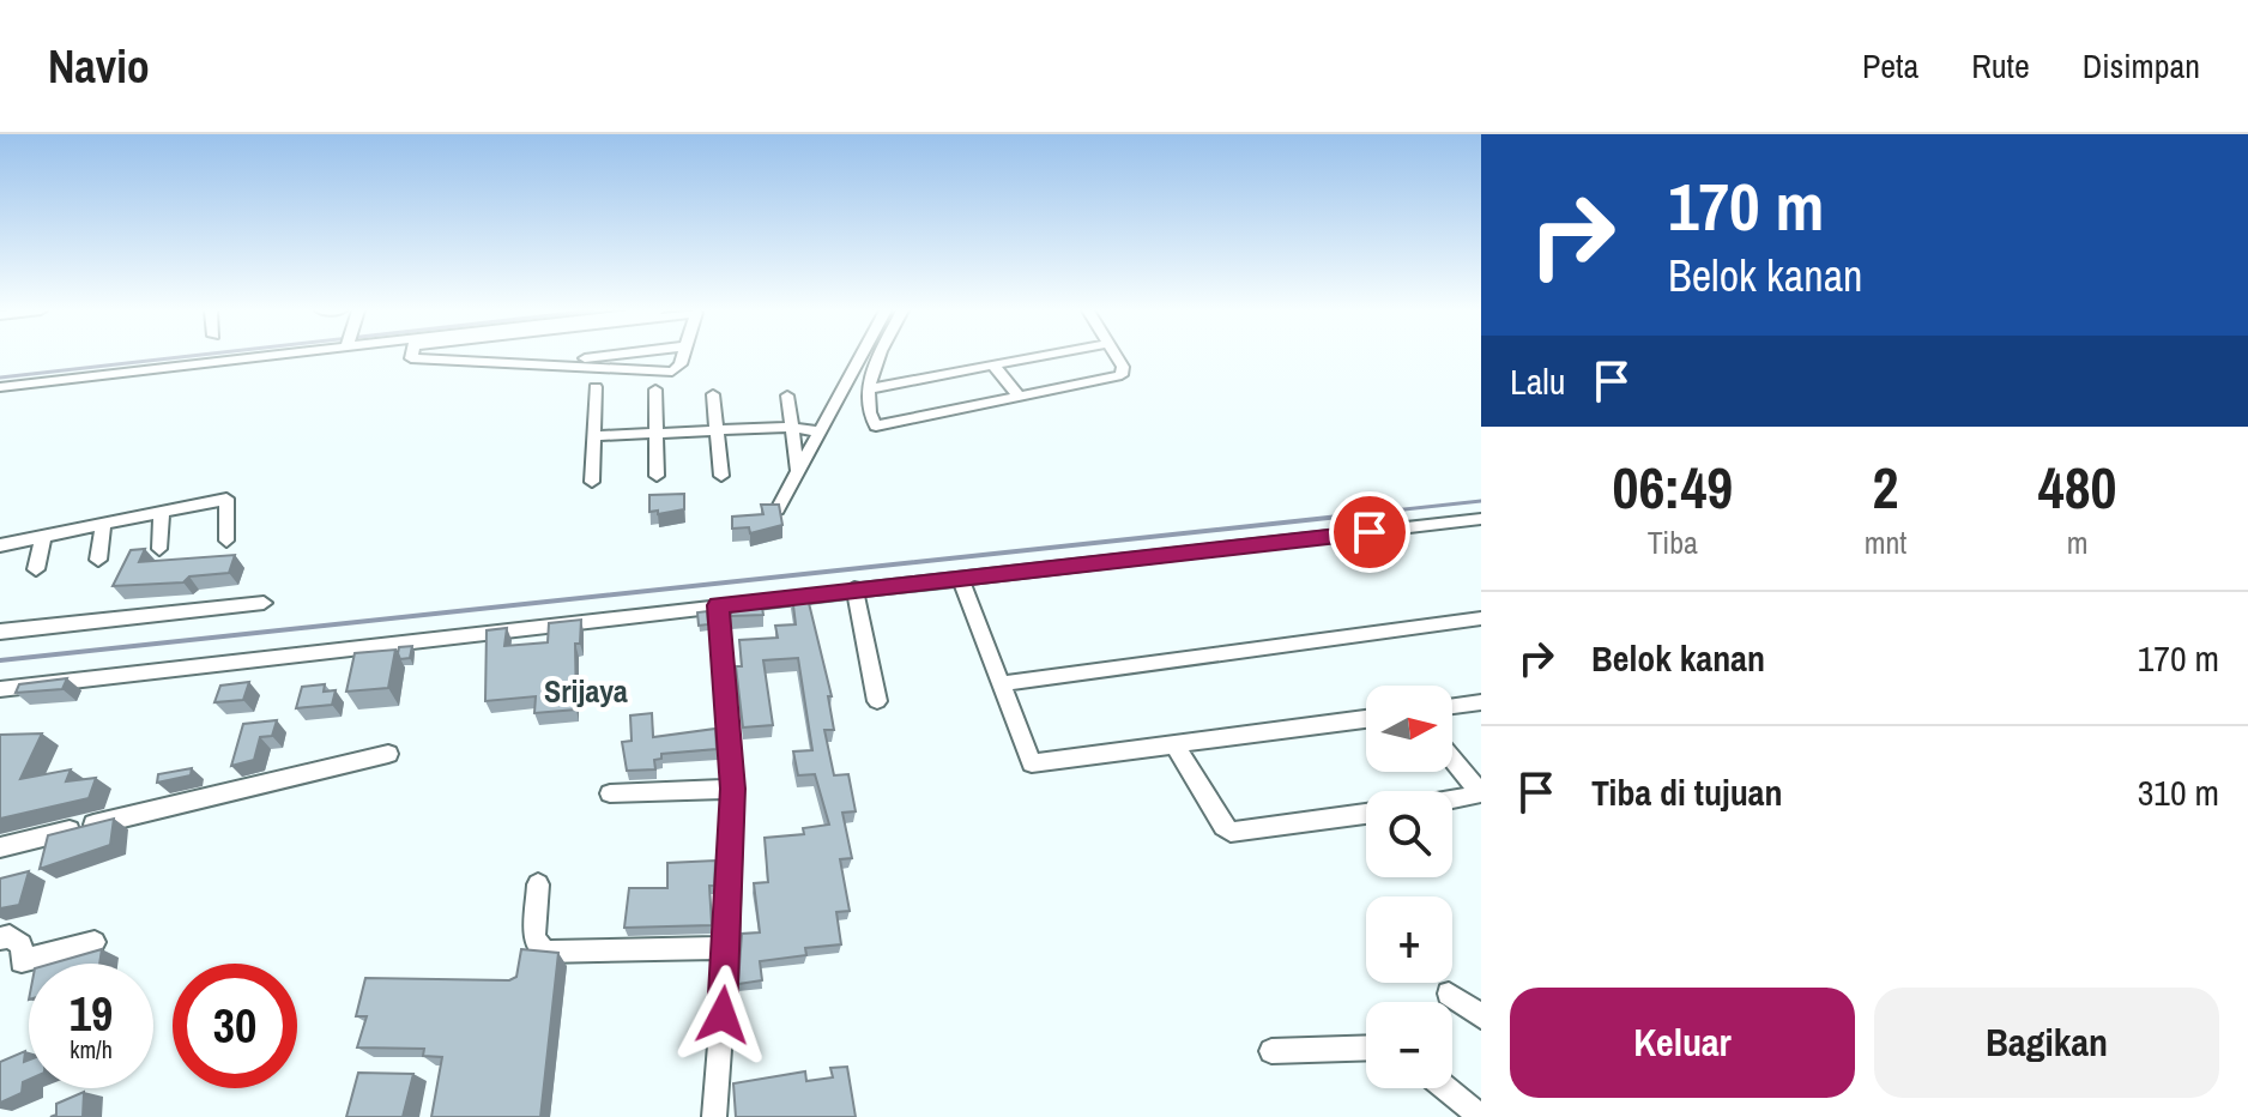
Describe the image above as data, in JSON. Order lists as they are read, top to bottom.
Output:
{
  "districts": ["Srijaya"],
  "north": "right",
  "page": {
    "header": "Navio",
    "nav": ["Peta", "Rute", "Disimpan"],
    "turn": ["170 m", "Belok kanan"],
    "then": "Lalu",
    "eta": [
      "06:49",
      "Tiba",
      "2",
      "mnt",
      "480",
      "m"
    ],
    "list": [
      {
        "name": "Belok kanan",
        "value": "170 m"
      },
      {
        "name": "Tiba di tujuan",
        "value": "310 m"
      }
    ],
    "map_buttons": ["+", "−"],
    "speed": "19 km/h",
    "limit": "30",
    "buttons": ["Keluar", "Bagikan"]
  }
}
